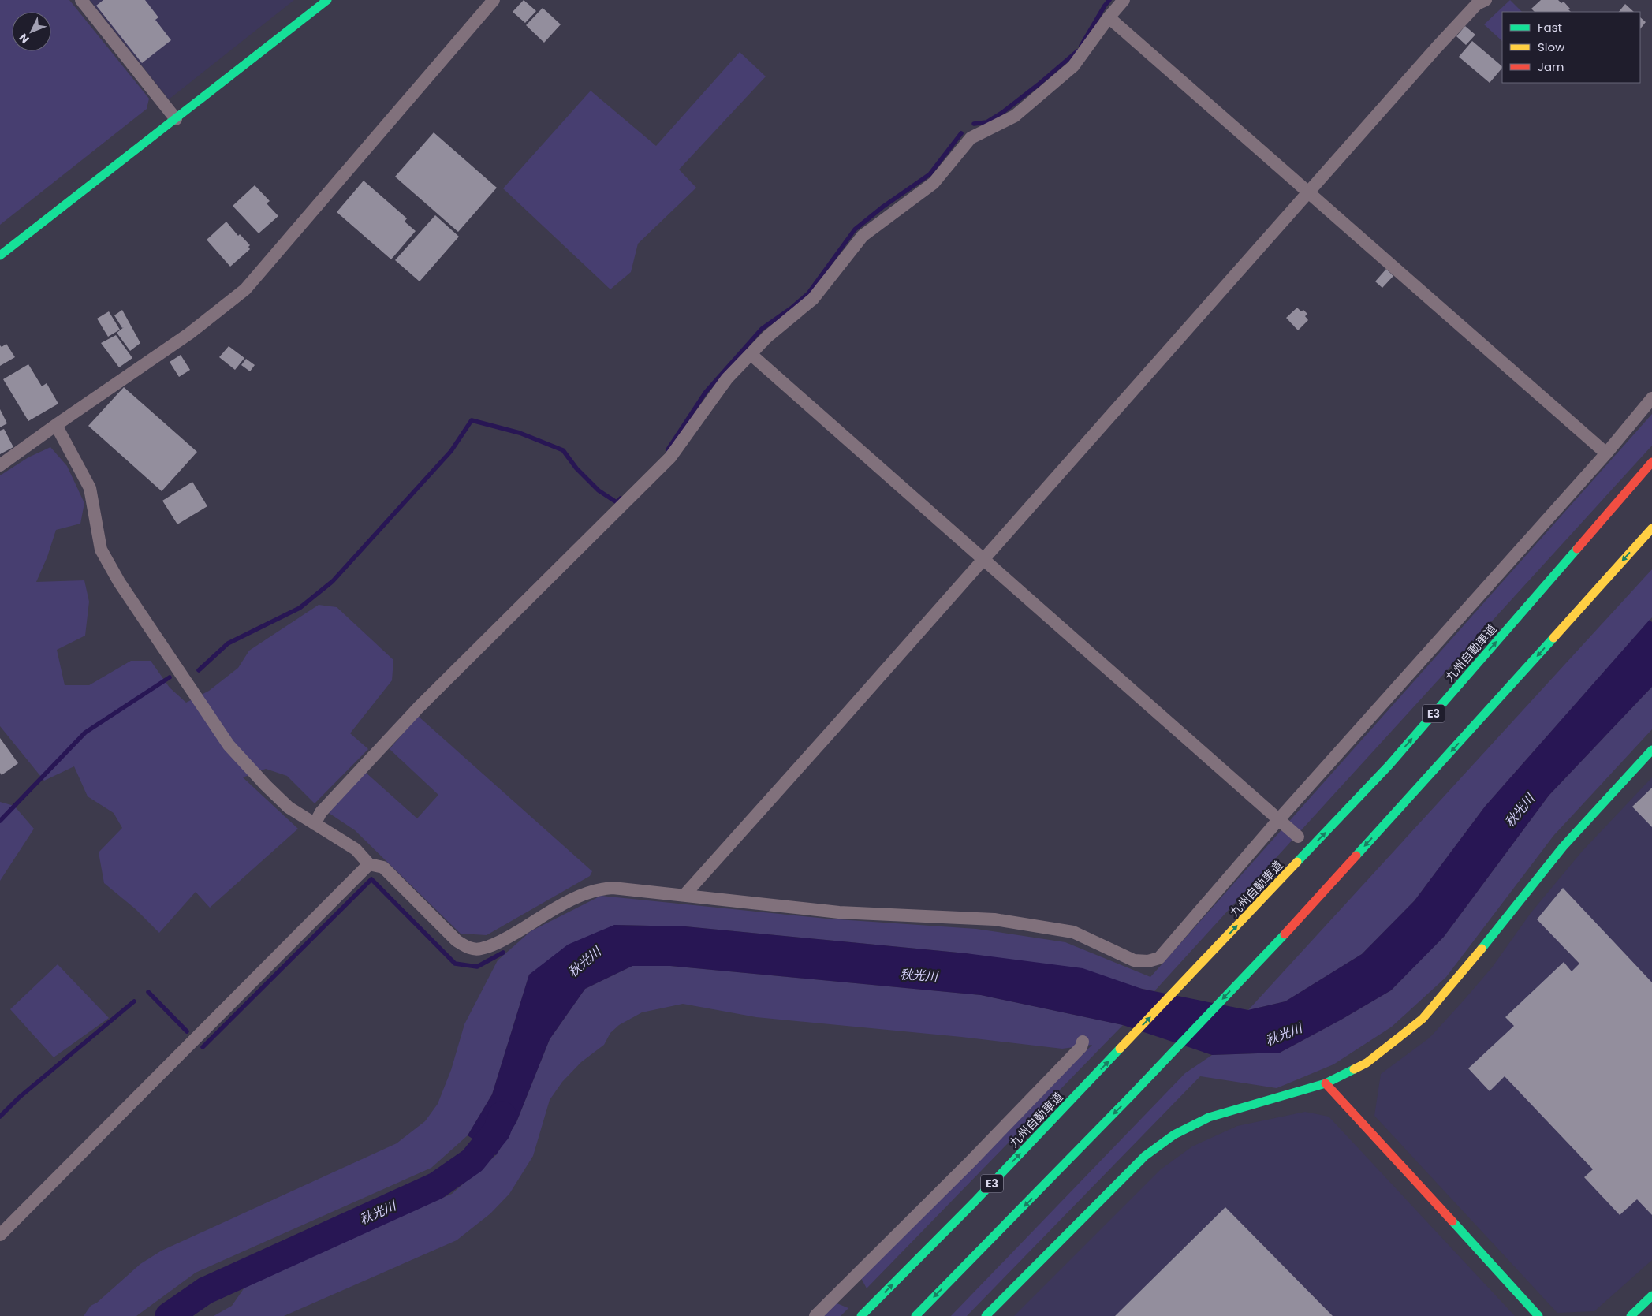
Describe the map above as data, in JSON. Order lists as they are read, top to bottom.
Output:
{
  "streets": {
    "main road": ["九州自動車道", "E3"]
  },
  "water": ["秋光川"],
  "legend": ["Fast", "Slow", "Jam"],
  "north": "bottom left"
}
